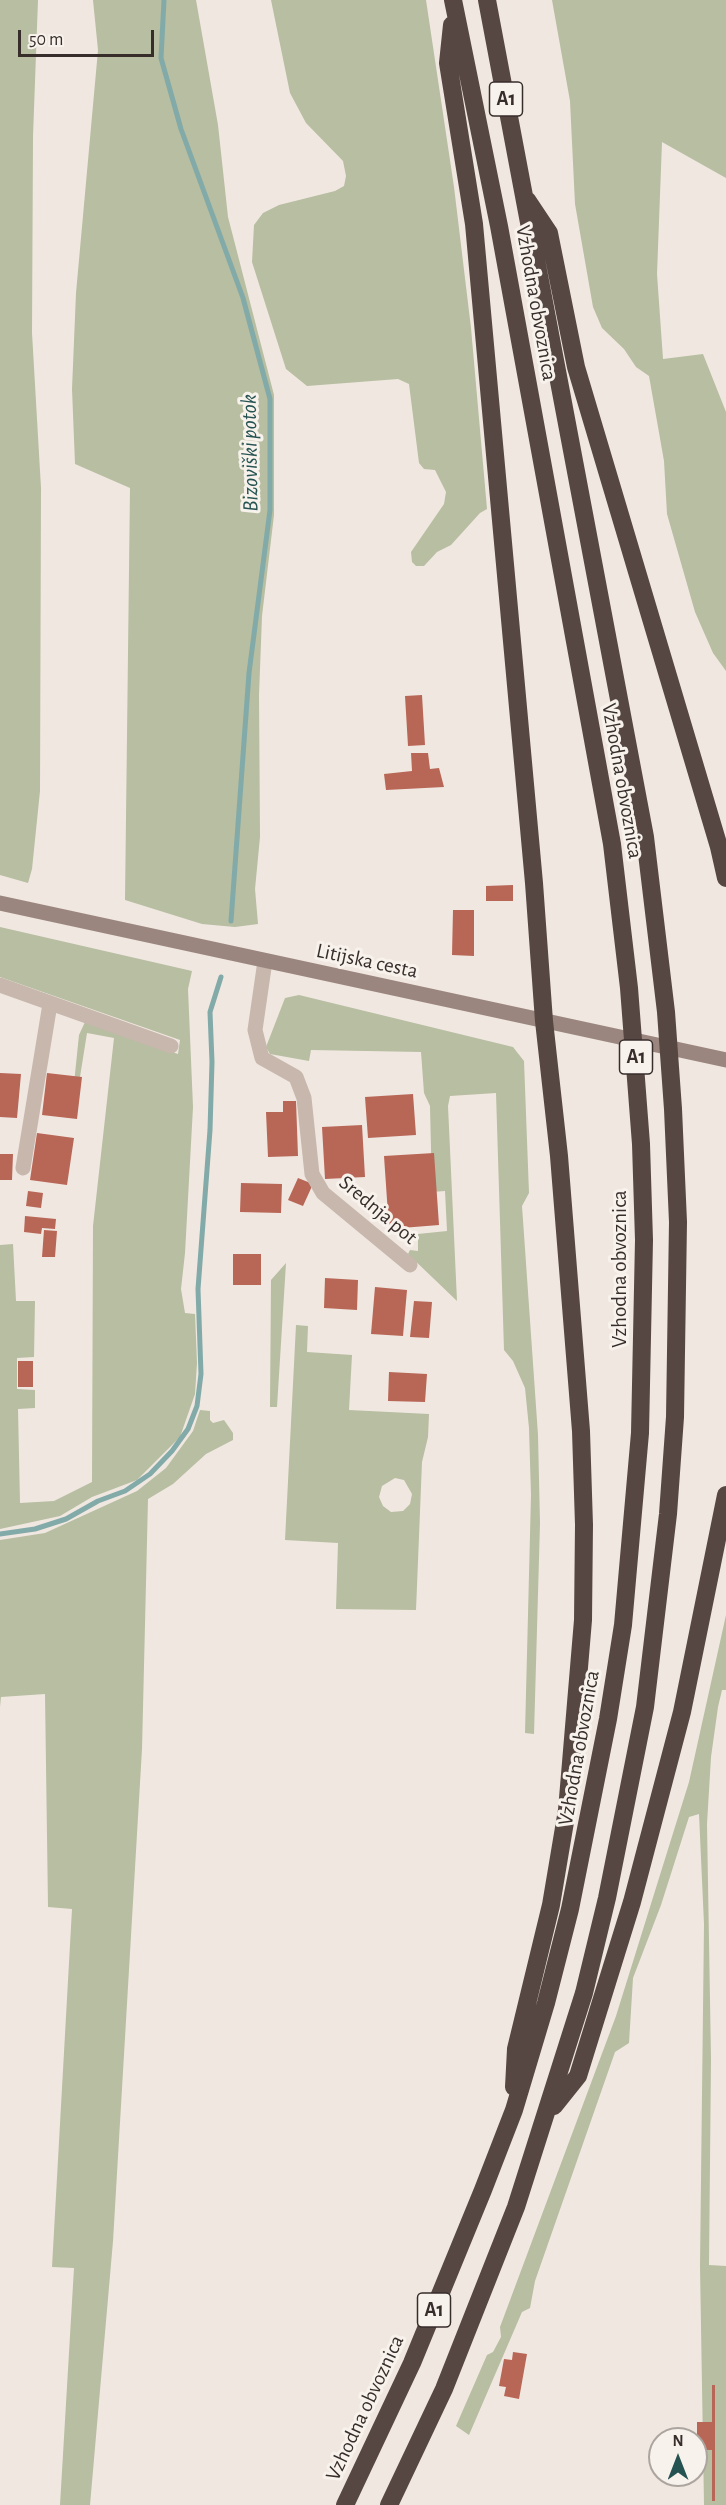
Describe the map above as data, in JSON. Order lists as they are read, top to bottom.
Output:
{
  "streets": {
    "highway": ["A1", "Vzhodna obvoznica"],
    "main road": ["Litijska cesta"],
    "street": ["Srednja pot"]
  },
  "crossings": [
    ["Litijska cesta", "Srednja pot"]
  ],
  "water": ["Bizoviški potok"],
  "scale_bar": "50 m",
  "north": "top"
}
